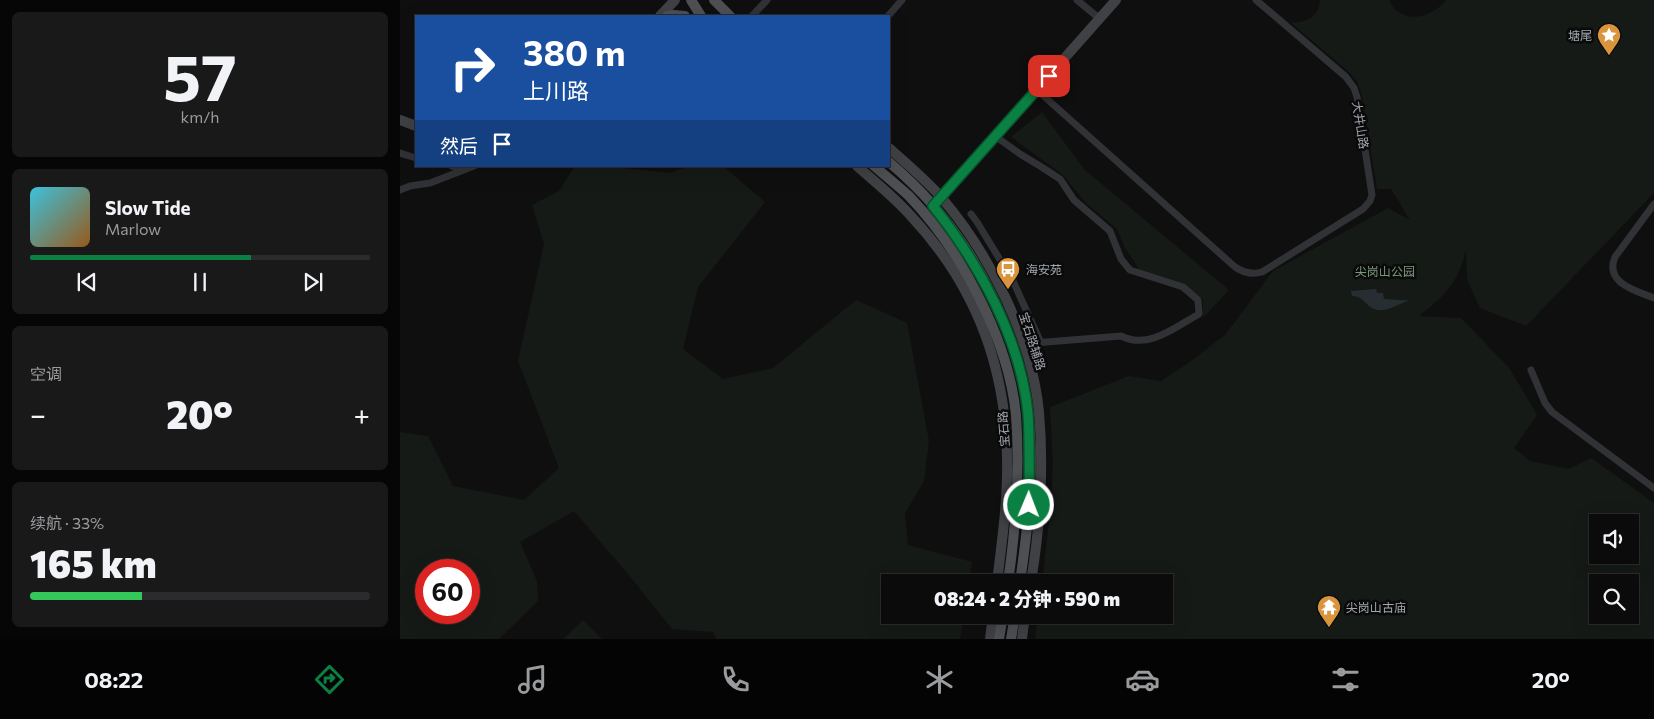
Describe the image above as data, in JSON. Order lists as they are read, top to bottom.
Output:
{
  "streets": {
    "main road": ["宝石路辅路", "宝石路"],
    "street": ["大井山路"]
  },
  "parks": ["尖岗山公园"],
  "places": {
    "place": ["塘尾"],
    "bus stop": ["海安苑"],
    "temple": ["尖岗山古庙"]
  },
  "page": {
    "tile": [
      ["57", "km/h"],
      "空调",
      ["续航 · 33%", "165 km"]
    ],
    "turn": ["380 m", "上川路"],
    "then": "然后",
    "song": ["Slow Tide", "Marlow"],
    "heat": ["−", "20°", "+"],
    "limit": "60",
    "trip": "08:24 · 2 分钟 · 590 m",
    "tabs": ["08:22", "20°"]
  }
}
